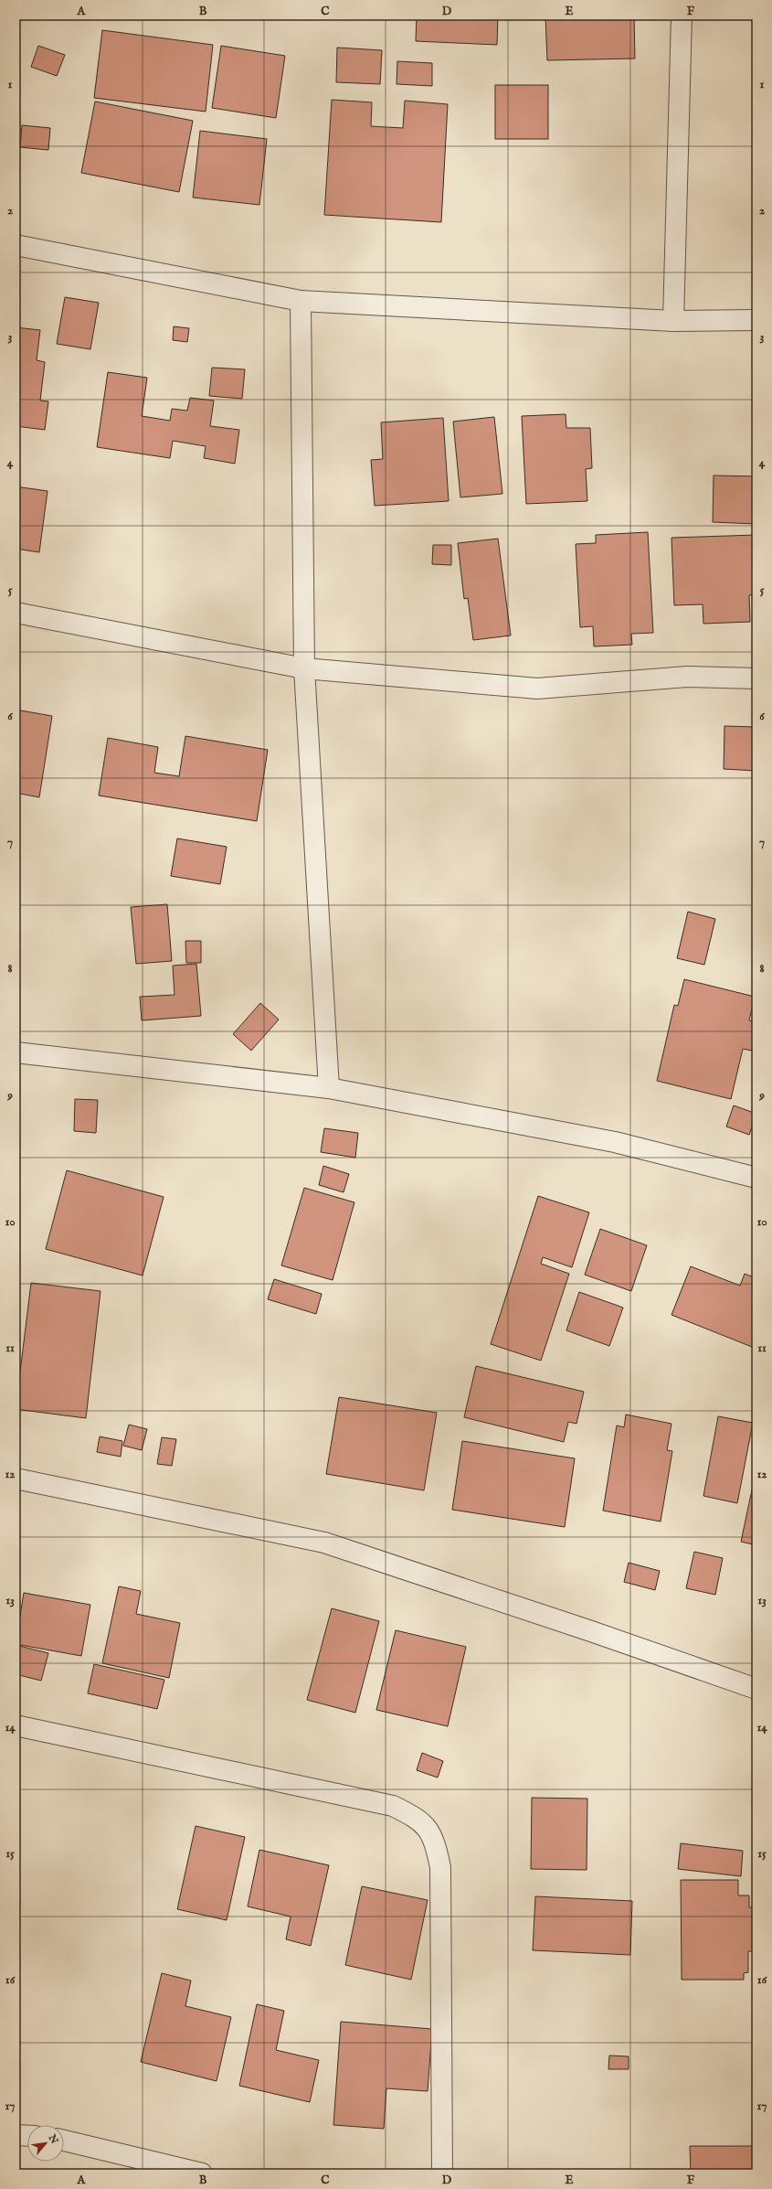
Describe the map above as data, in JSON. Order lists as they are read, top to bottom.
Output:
{
  "north": "top right",
  "grid": {
    "columns": [
      "A",
      "B",
      "C",
      "D",
      "E",
      "F"
    ],
    "rows": [
      "1",
      "2",
      "3",
      "4",
      "5",
      "6",
      "7",
      "8",
      "9",
      "10",
      "11",
      "12",
      "13",
      "14",
      "15",
      "16",
      "17"
    ]
  }
}
